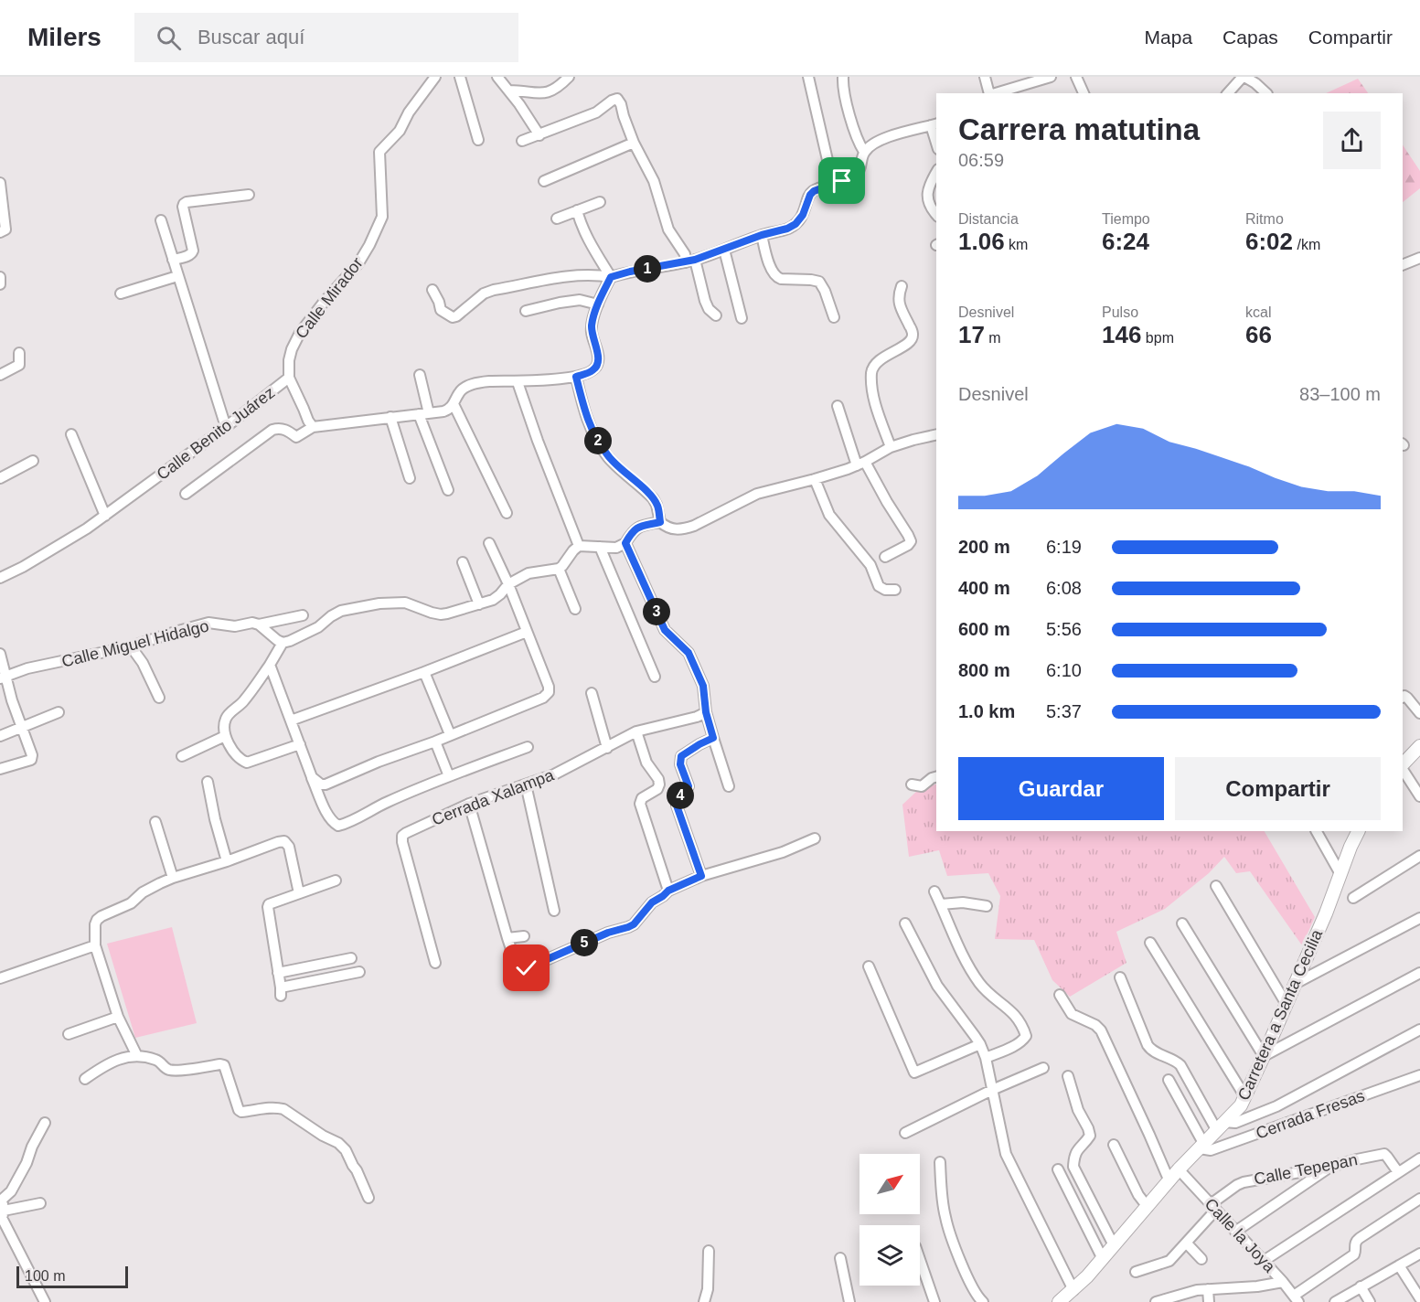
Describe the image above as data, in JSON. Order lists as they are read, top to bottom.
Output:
{
  "streets": {
    "main road": ["Carretera a Santa Cecilia"],
    "street": [
      "Calle Mirador",
      "Calle Benito Juárez",
      "Calle Miguel Hidalgo",
      "Cerrada Xalampa",
      "Cerrada Fresas",
      "Calle Tepepan",
      "Calle la Joya"
    ]
  },
  "crossings": [
    ["Calle Mirador", "Calle Benito Juárez"],
    ["Carretera a Santa Cecilia", "Cerrada Fresas"],
    ["Carretera a Santa Cecilia", "Calle la Joya"],
    ["Calle Tepepan", "Calle la Joya"]
  ],
  "scale_bar": "100 m",
  "north": "top right",
  "page": {
    "header": "Milers",
    "search": "Buscar aquí",
    "nav": ["Mapa", "Capas", "Compartir"],
    "heading": ["Carrera matutina", "06:59"],
    "stats": [
      ["Distancia", "1.06 km"],
      ["Tiempo", "6:24"],
      ["Ritmo", "6:02 /km"],
      ["Desnivel", "17 m"],
      ["Pulso", "146 bpm"],
      ["kcal", "66"]
    ],
    "pins": [
      "1",
      "2",
      "3",
      "4",
      "5"
    ],
    "chart": ["Desnivel", "83–100 m"],
    "list": [
      {
        "name": "200 m",
        "note": "6:19"
      },
      {
        "name": "400 m",
        "note": "6:08"
      },
      {
        "name": "600 m",
        "note": "5:56"
      },
      {
        "name": "800 m",
        "note": "6:10"
      },
      {
        "name": "1.0 km",
        "note": "5:37"
      }
    ],
    "buttons": ["Guardar", "Compartir"],
    "scale": "100 m"
  }
}
